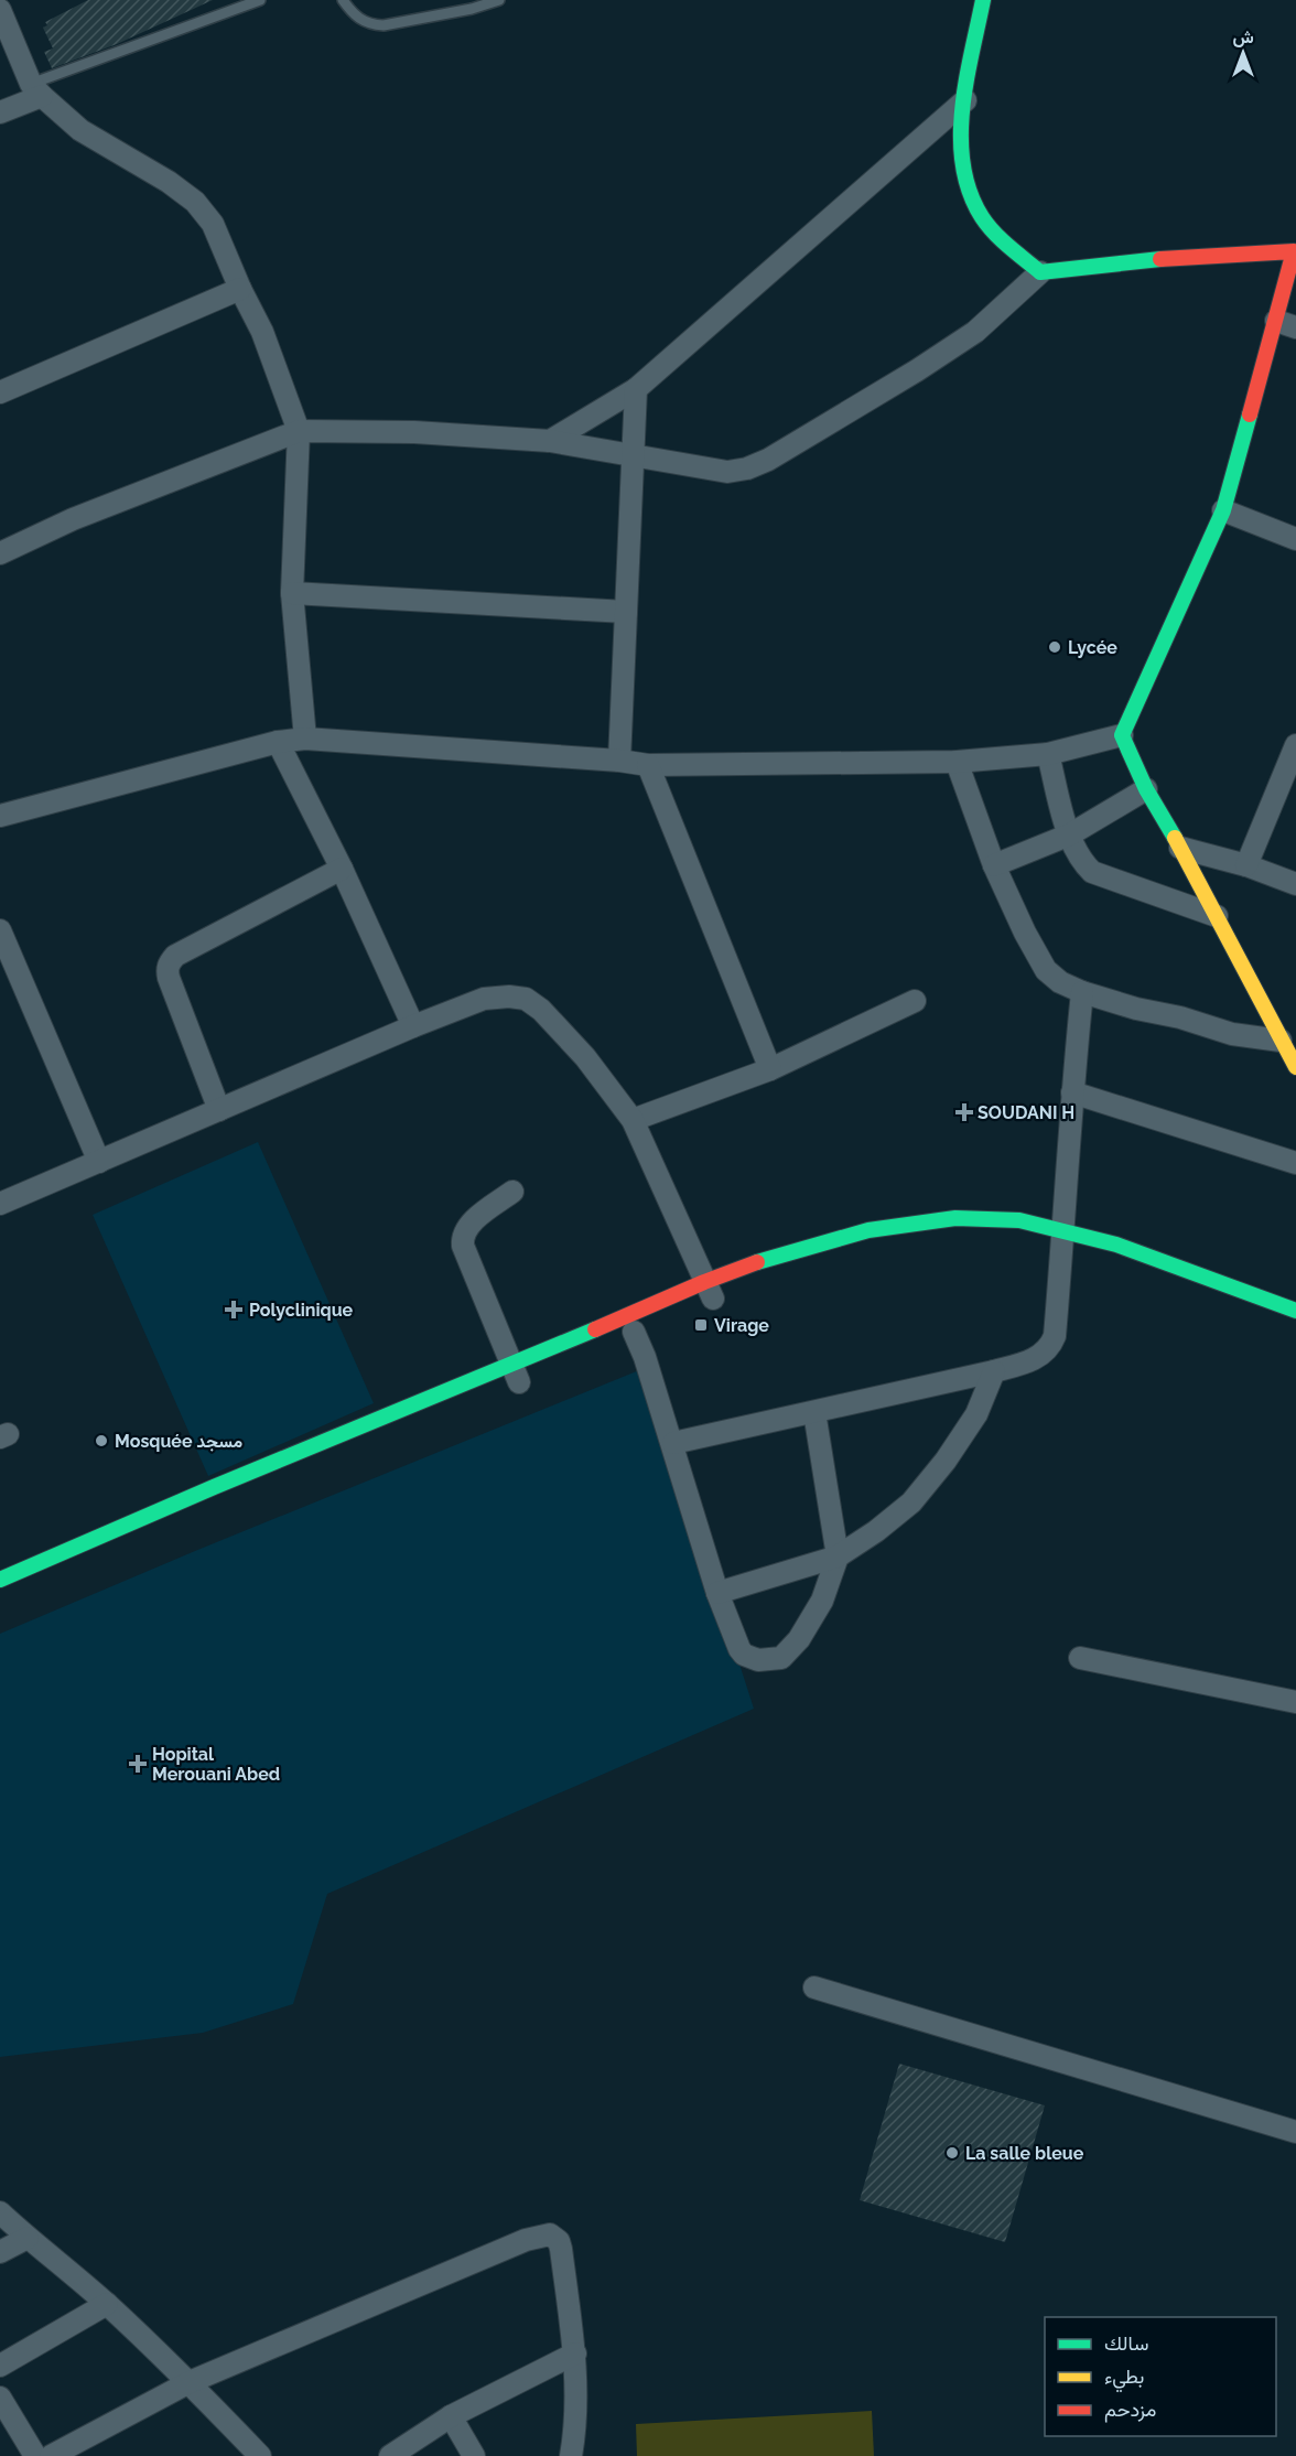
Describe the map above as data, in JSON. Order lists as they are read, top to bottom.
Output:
{
  "places": {
    "other": ["Lycée", "Mosquée مسجد", "La salle bleue"],
    "health": ["SOUDANI H", "Polyclinique", "Hopital Merouani Abed"],
    "transit": ["Virage"]
  },
  "legend": ["سالك", "بطيء", "مزدحم"],
  "north": "top"
}
